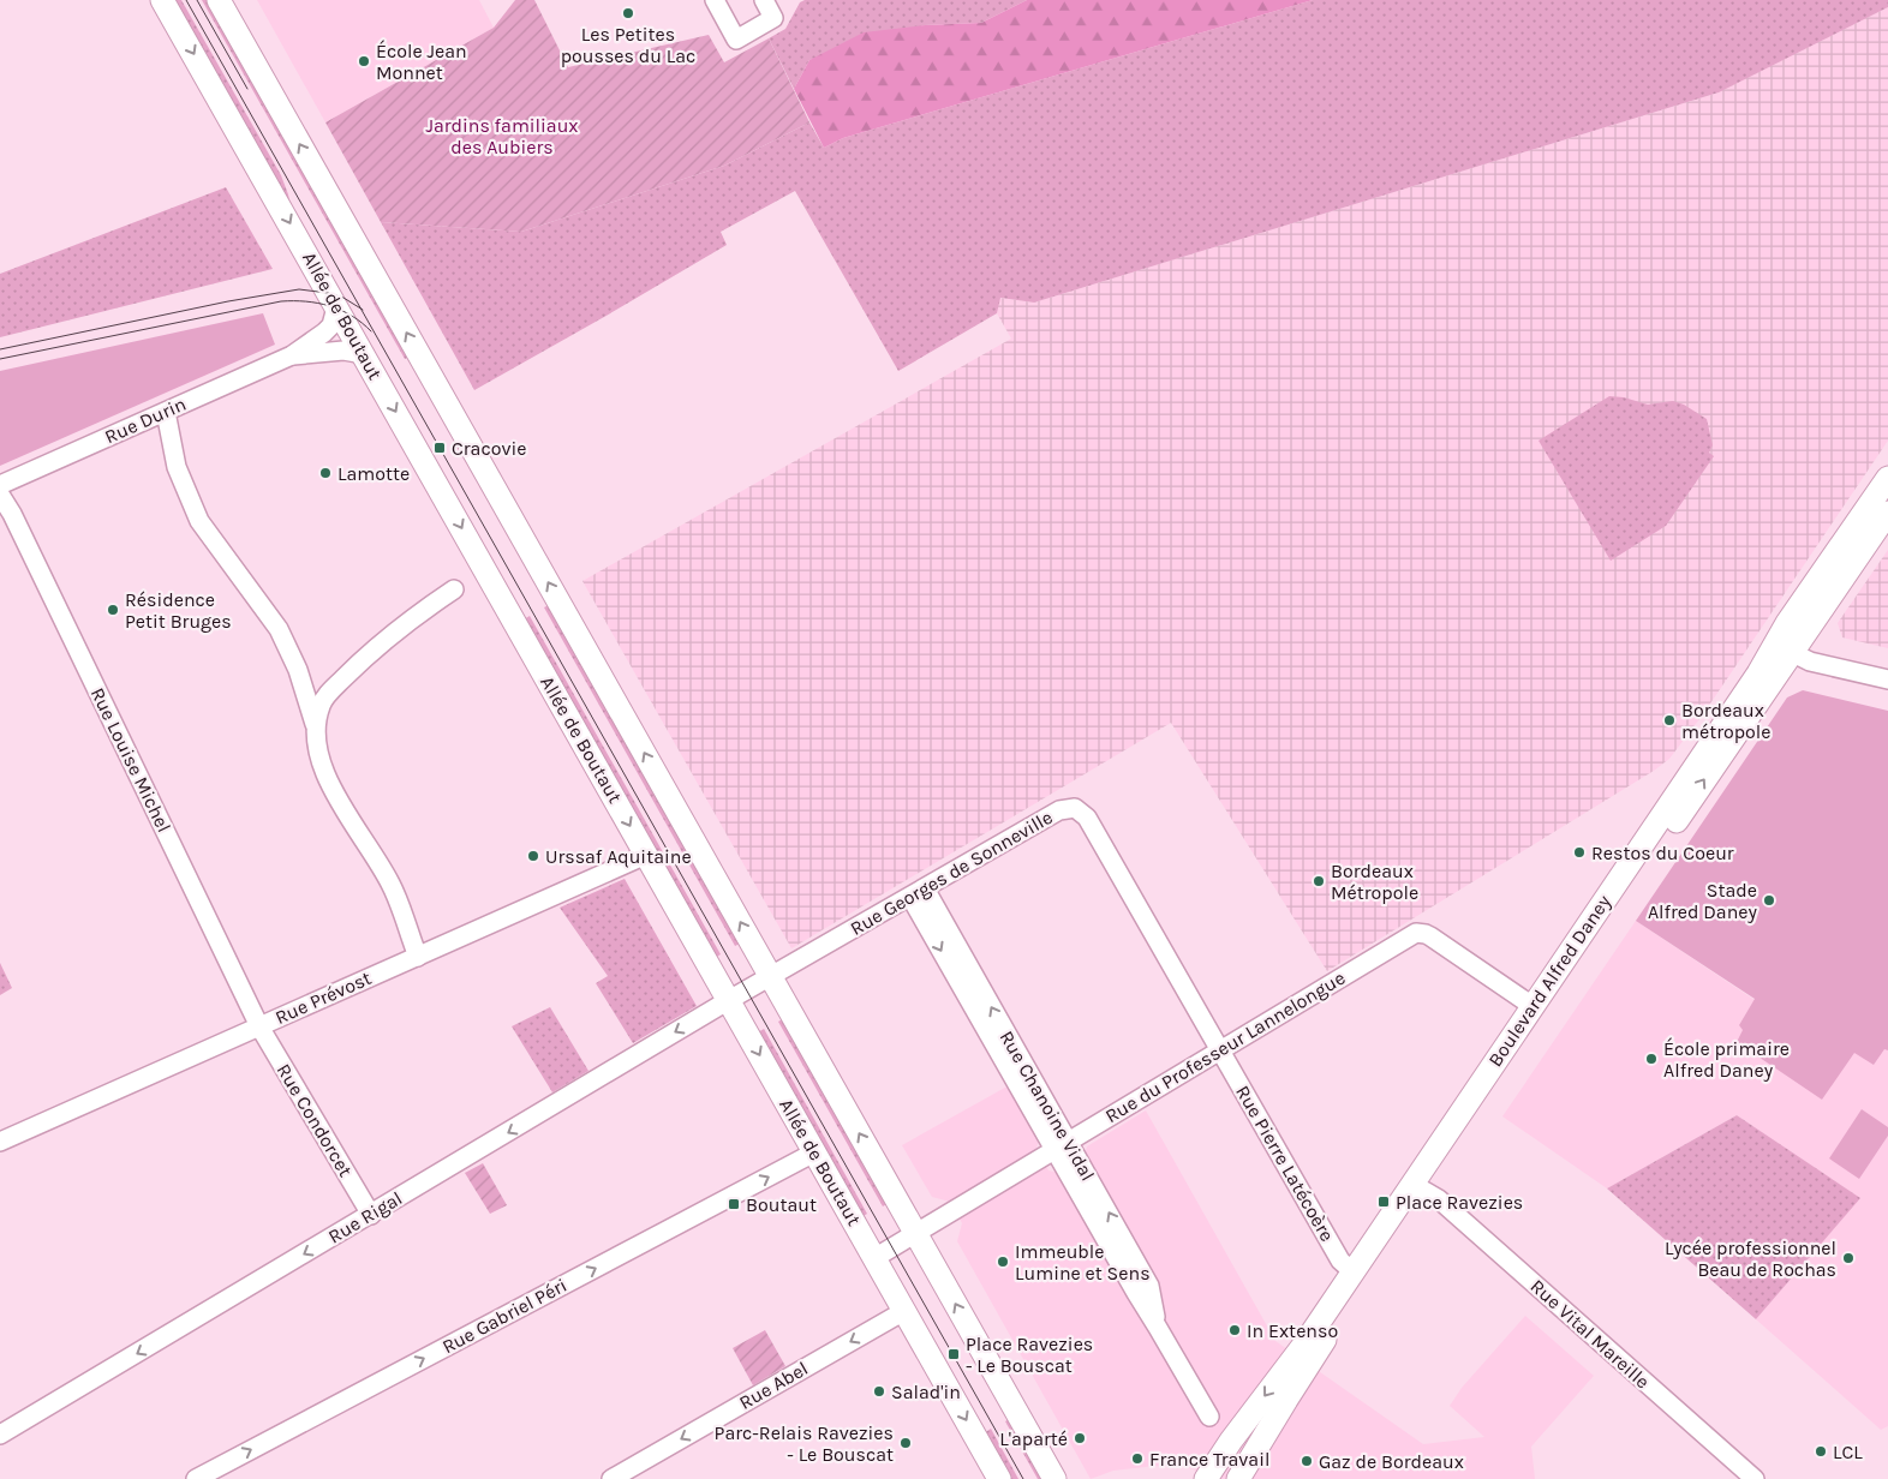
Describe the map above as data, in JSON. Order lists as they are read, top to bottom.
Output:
{
  "streets": {
    "main road": ["Allée de Boutaut", "Boulevard Alfred Daney"],
    "street": [
      "Rue Durin",
      "Rue Louise Michel",
      "Rue Georges de Sonneville",
      "Rue Prévost",
      "Rue du Professeur Lannelongue",
      "Rue Chanoine Vidal",
      "Rue Condorcet",
      "Rue Pierre Latécoère",
      "Rue Rigal",
      "Rue Gabriel Péri",
      "Rue Vital Mareille",
      "Rue Abel"
    ]
  },
  "crossings": [
    ["Allée de Boutaut", "Rue Durin"],
    ["Allée de Boutaut", "Rue Georges de Sonneville"],
    ["Allée de Boutaut", "Rue Prévost"],
    ["Allée de Boutaut", "Rue du Professeur Lannelongue"],
    ["Allée de Boutaut", "Rue Rigal"],
    ["Allée de Boutaut", "Rue Gabriel Péri"],
    ["Allée de Boutaut", "Rue Abel"],
    ["Rue Louise Michel", "Rue Prévost"],
    ["Rue Louise Michel", "Rue Condorcet"],
    ["Rue Georges de Sonneville", "Rue du Professeur Lannelongue"],
    ["Rue Georges de Sonneville", "Rue Chanoine Vidal"],
    ["Rue Georges de Sonneville", "Rue Pierre Latécoère"],
    ["Rue Georges de Sonneville", "Rue Rigal"],
    ["Boulevard Alfred Daney", "Rue du Professeur Lannelongue"],
    ["Boulevard Alfred Daney", "Rue Pierre Latécoère"],
    ["Boulevard Alfred Daney", "Rue Vital Mareille"],
    ["Rue Prévost", "Rue Condorcet"],
    ["Rue du Professeur Lannelongue", "Rue Chanoine Vidal"],
    ["Rue du Professeur Lannelongue", "Rue Pierre Latécoère"],
    ["Rue Condorcet", "Rue Rigal"]
  ],
  "one_way": ["Rue Rigal", "Rue Gabriel Péri", "Rue Abel"],
  "parks": ["Jardins familiaux des Aubiers"],
  "places": {
    "other": [
      "Les Petites pousses du Lac",
      "École Jean Monnet",
      "Lamotte",
      "Résidence Petit Bruges",
      "Bordeaux métropole",
      "Restos du Coeur",
      "Urssaf Aquitaine",
      "Bordeaux Métropole",
      "Stade Alfred Daney",
      "École primaire Alfred Daney",
      "Lycée professionnel Beau de Rochas",
      "Immeuble Lumine et Sens",
      "In Extenso",
      "Salad'in",
      "L'aparté",
      "Parc-Relais Ravezies - Le Bouscat",
      "LCL",
      "France Travail",
      "Gaz de Bordeaux"
    ],
    "transit": [
      "Cracovie",
      "Place Ravezies",
      "Boutaut",
      "Place Ravezies - Le Bouscat"
    ]
  }
}
